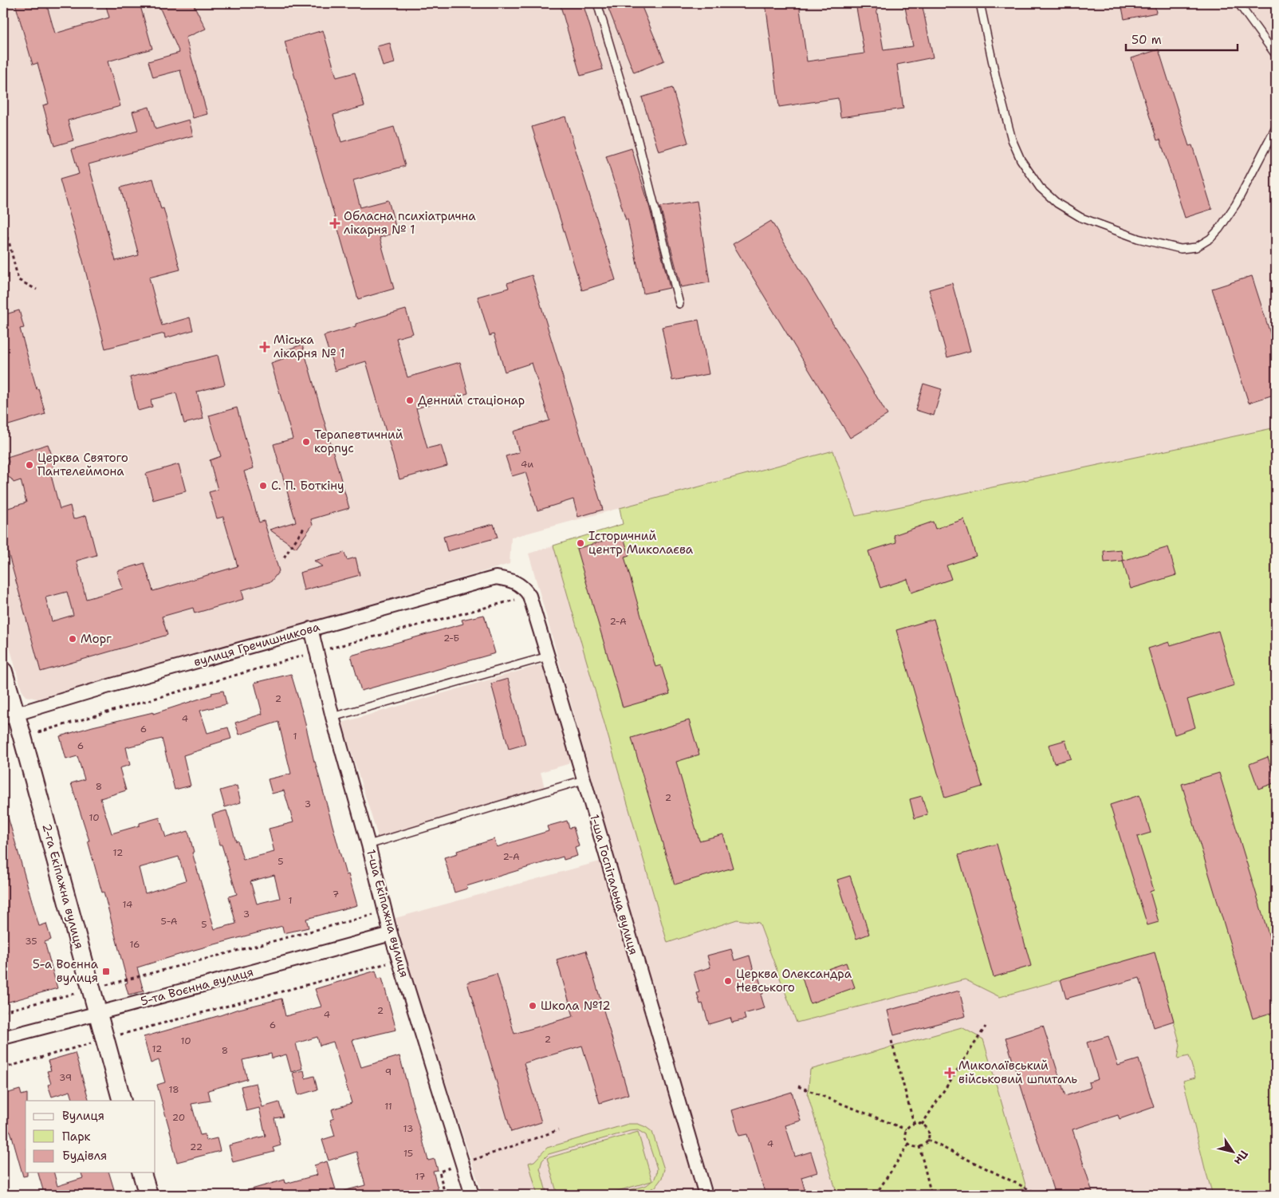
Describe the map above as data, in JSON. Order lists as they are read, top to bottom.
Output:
{
  "streets": {
    "street": [
      "вулиця Гречишникова",
      "1-ша Госпітальна вулиця",
      "2-га Екіпажна вулиця",
      "1-ша Екіпажна вулиця",
      "5-та Воєнна вулиця"
    ]
  },
  "crossings": [
    ["вулиця Гречишникова", "1-ша Госпітальна вулиця"],
    ["вулиця Гречишникова", "2-га Екіпажна вулиця"],
    ["вулиця Гречишникова", "1-ша Екіпажна вулиця"],
    ["2-га Екіпажна вулиця", "5-та Воєнна вулиця"],
    ["1-ша Екіпажна вулиця", "5-та Воєнна вулиця"]
  ],
  "places": {
    "health": ["Обласна психіатрична лікарня № 1", "Міська лікарня № 1", "Миколаївський військовий шпиталь"],
    "other": [
      "Денний стаціонар",
      "Терапевтичний корпус",
      "Церква Святого Пантелеймона",
      "С. П. Боткіну",
      "Історичний центр Миколаєва",
      "Морг",
      "Церква Олександра Невського",
      "Школа №12"
    ],
    "transit": ["5-а Воєнна вулиця"]
  },
  "house_numbers": [
    "4и",
    "2-А",
    "2-Б",
    "2",
    "4",
    "6",
    "1",
    "6",
    "8",
    "2",
    "3",
    "10",
    "12",
    "2-А",
    "5",
    "7",
    "1",
    "14",
    "3",
    "5-А",
    "5",
    "35",
    "16",
    "2",
    "4",
    "6",
    "2",
    "10",
    "12",
    "8",
    "9",
    "39",
    "18",
    "11",
    "20",
    "13",
    "4",
    "22",
    "15",
    "17"
  ],
  "legend": ["Вулиця", "Парк", "Будівля"],
  "scale_bar": "50 m",
  "north": "bottom right"
}
